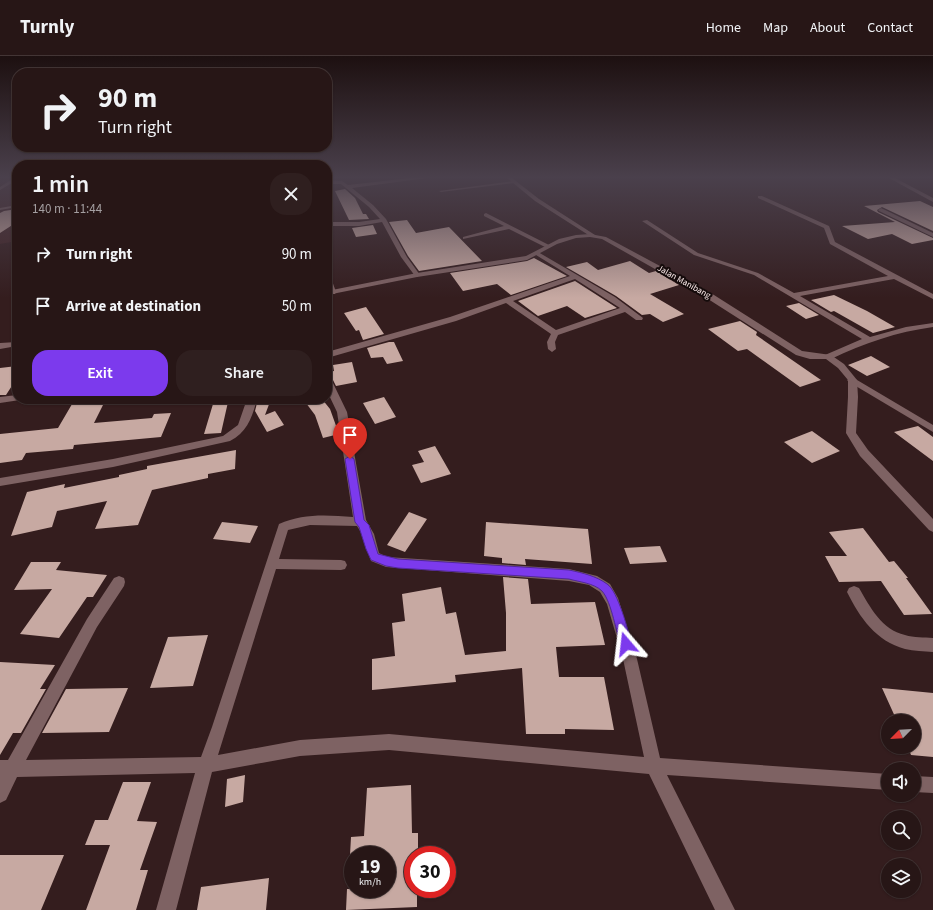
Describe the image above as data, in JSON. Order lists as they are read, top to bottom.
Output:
{
  "streets": {
    "street": ["Jalan Manibang"]
  },
  "north": "bottom left",
  "page": {
    "header": "Turnly",
    "nav": [
      "Home",
      "Map",
      "About",
      "Contact"
    ],
    "turn": ["90 m", "Turn right"],
    "heading": ["1 min", "140 m · 11:44"],
    "list": [
      {
        "name": "Turn right",
        "value": "90 m"
      },
      {
        "name": "Arrive at destination",
        "value": "50 m"
      }
    ],
    "buttons": ["Exit", "Share"],
    "speed": "19 km/h",
    "limit": "30"
  }
}
